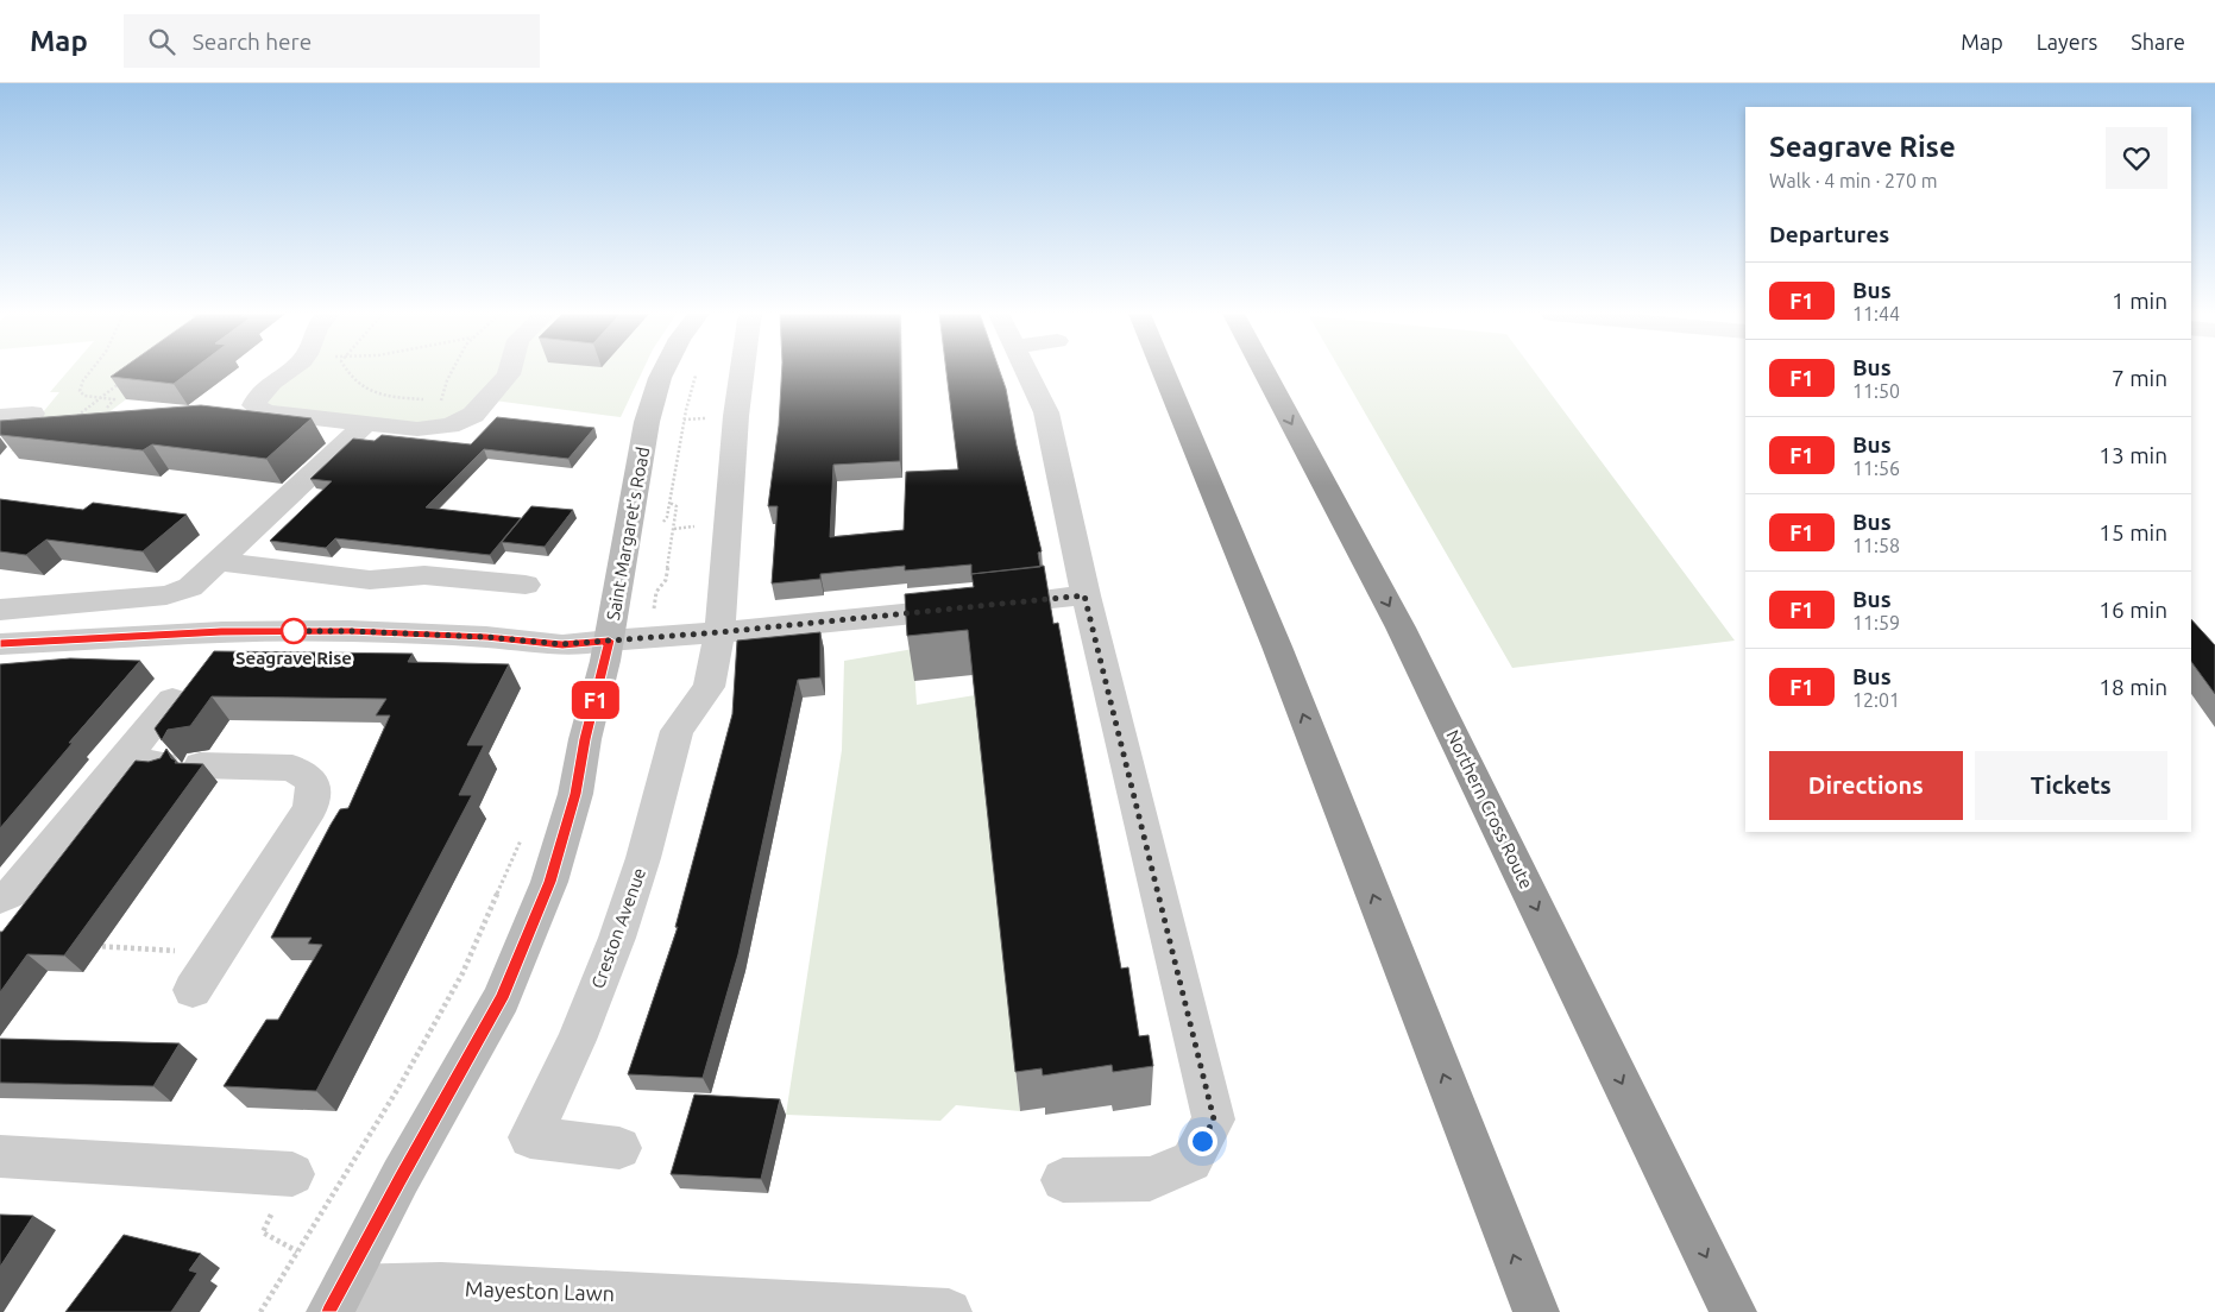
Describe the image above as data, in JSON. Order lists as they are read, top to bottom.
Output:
{
  "streets": {
    "highway": ["Northern Cross Route"],
    "main road": ["Saint Margaret's Road"],
    "street": ["Creston Avenue", "Mayeston Lawn"]
  },
  "crossings": [
    ["Saint Margaret's Road", "Mayeston Lawn"]
  ],
  "places": ["Seagrave Rise"],
  "lines": ["bus line F1"],
  "page": {
    "header": "Map",
    "search": "Search here",
    "nav": ["Map", "Layers", "Share"],
    "on_map": "F1",
    "heading": [
      ["Seagrave Rise", "Walk · 4 min · 270 m"],
      "Departures"
    ],
    "list": [
      {
        "mark": "F1",
        "name": "Bus",
        "note": "11:44",
        "value": "1 min"
      },
      {
        "mark": "F1",
        "name": "Bus",
        "note": "11:50",
        "value": "7 min"
      },
      {
        "mark": "F1",
        "name": "Bus",
        "note": "11:56",
        "value": "13 min"
      },
      {
        "mark": "F1",
        "name": "Bus",
        "note": "11:58",
        "value": "15 min"
      },
      {
        "mark": "F1",
        "name": "Bus",
        "note": "11:59",
        "value": "16 min"
      },
      {
        "mark": "F1",
        "name": "Bus",
        "note": "12:01",
        "value": "18 min"
      }
    ],
    "buttons": ["Directions", "Tickets"]
  }
}
